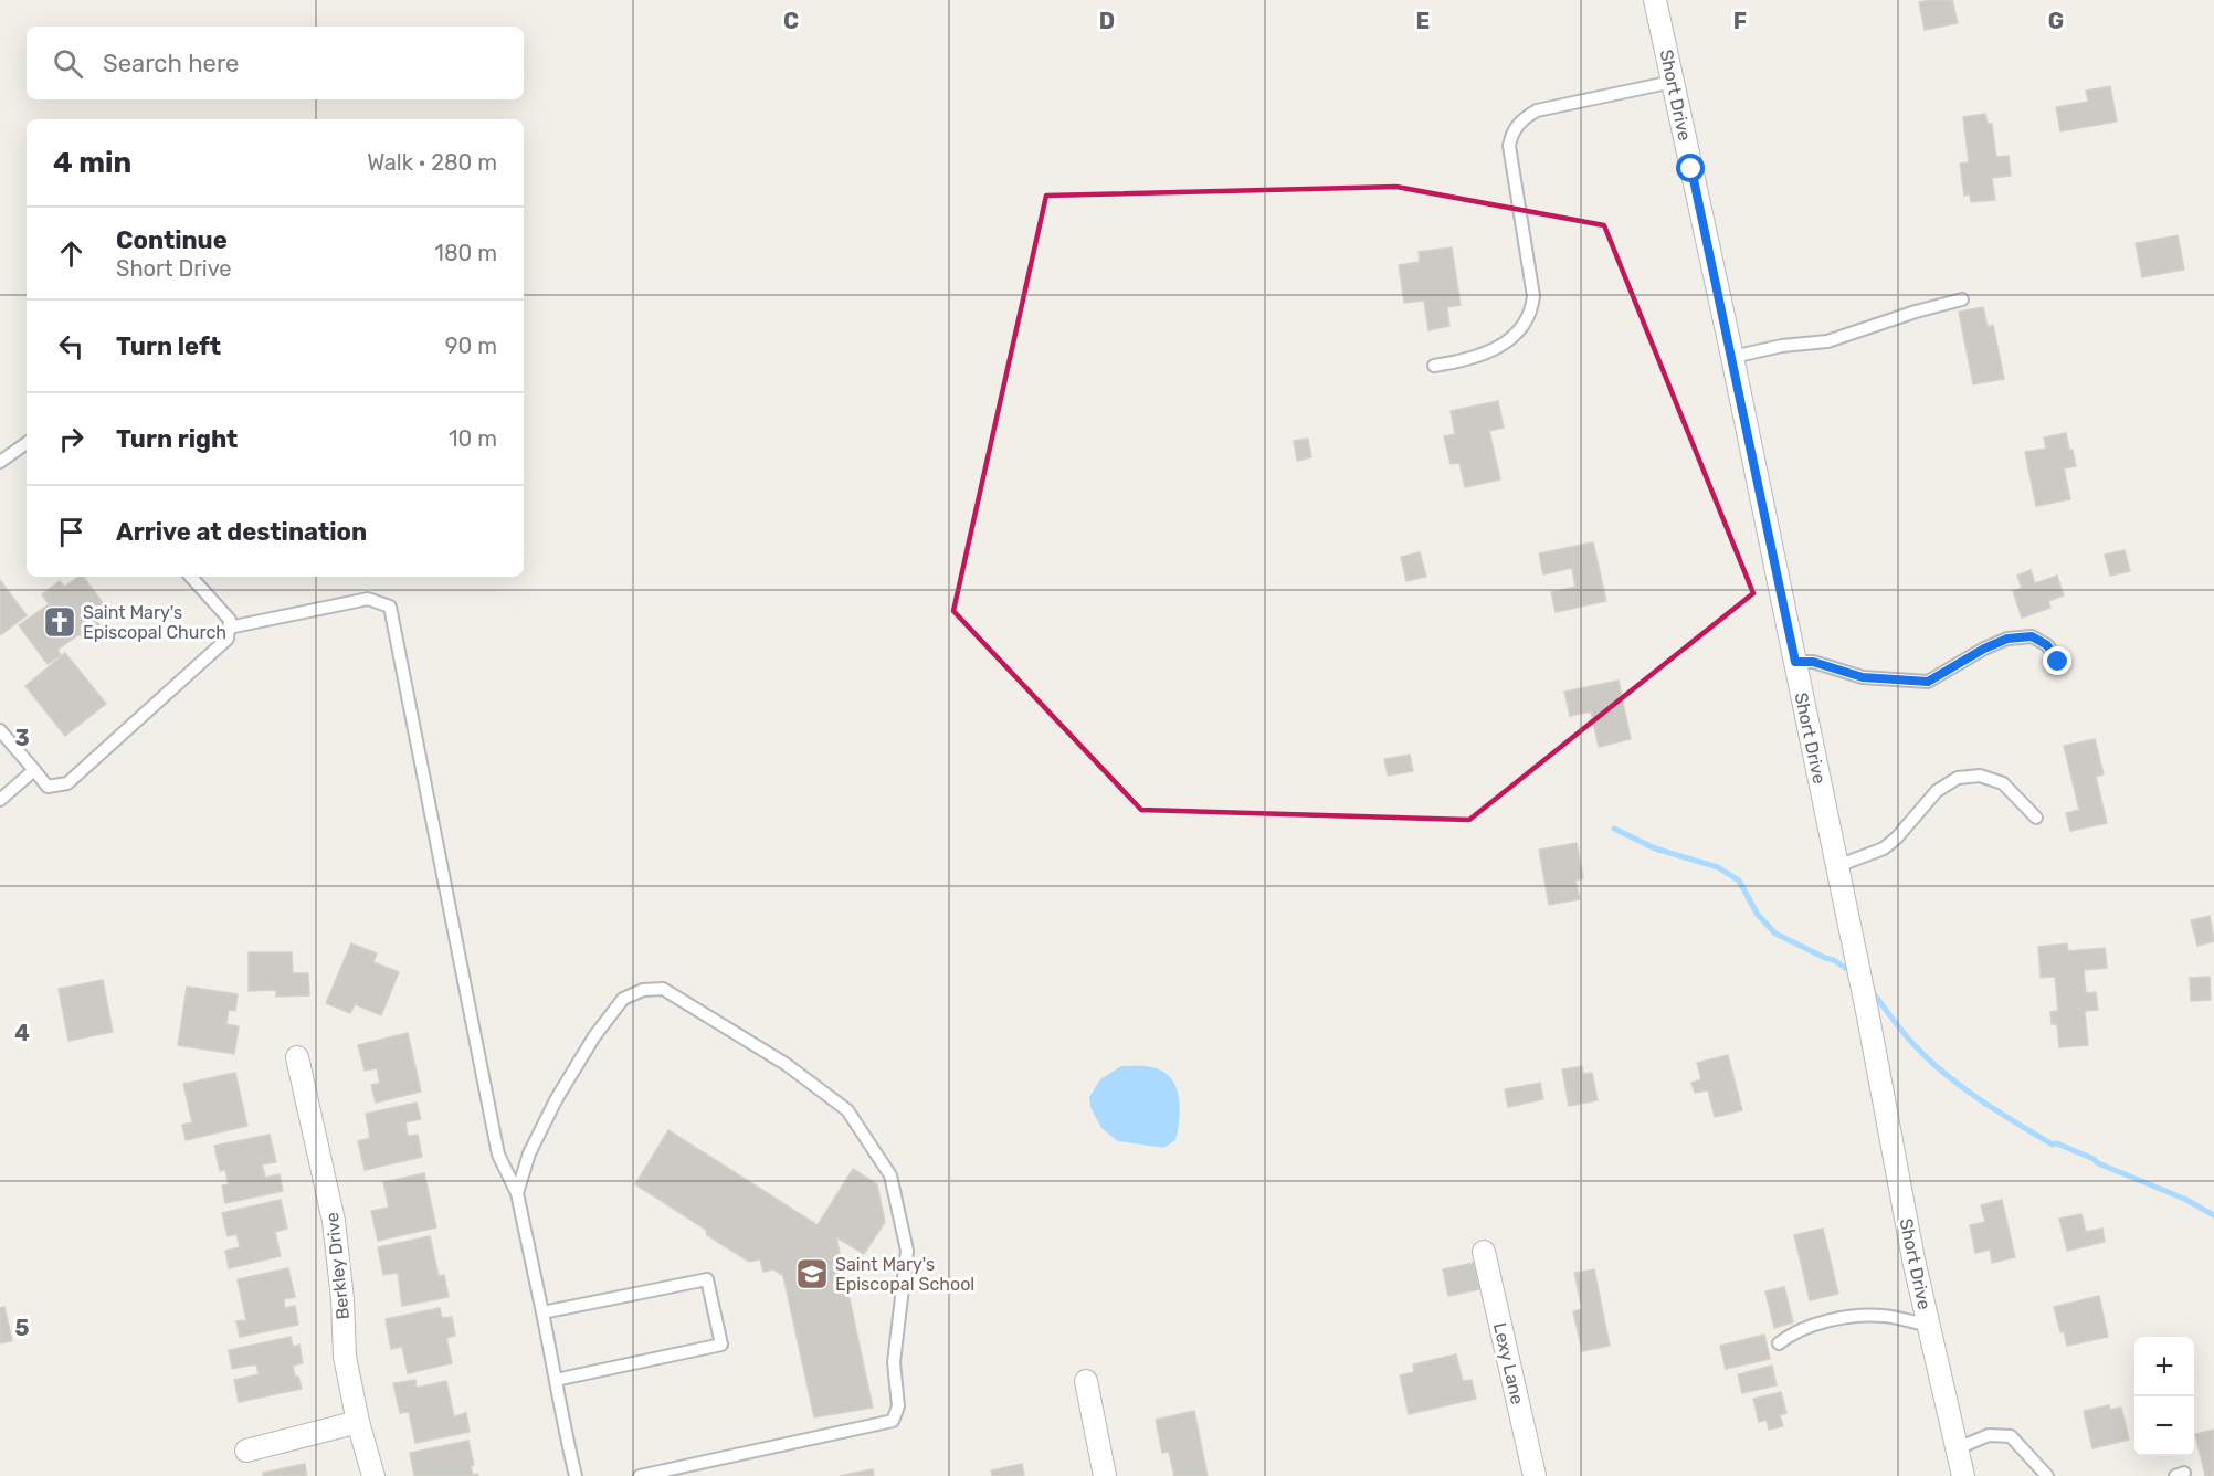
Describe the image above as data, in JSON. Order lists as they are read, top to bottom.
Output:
{
  "streets": {
    "street": ["Short Drive", "Berkley Drive", "Lexy Lane"]
  },
  "places": {
    "church": ["Saint Mary's Episcopal Church"],
    "school or university": ["Saint Mary's Episcopal School"]
  },
  "page": {
    "search": "Search here",
    "heading": ["4 min", "Walk · 280 m"],
    "list": [
      ["Continue", "Short Drive", "180 m"],
      ["Turn left", "90 m"],
      ["Turn right", "10 m"],
      "Arrive at destination"
    ],
    "map_buttons": ["+", "−"]
  },
  "grid": {
    "columns": [
      "C",
      "D",
      "E",
      "F",
      "G"
    ],
    "rows": ["3", "4", "5"]
  }
}
